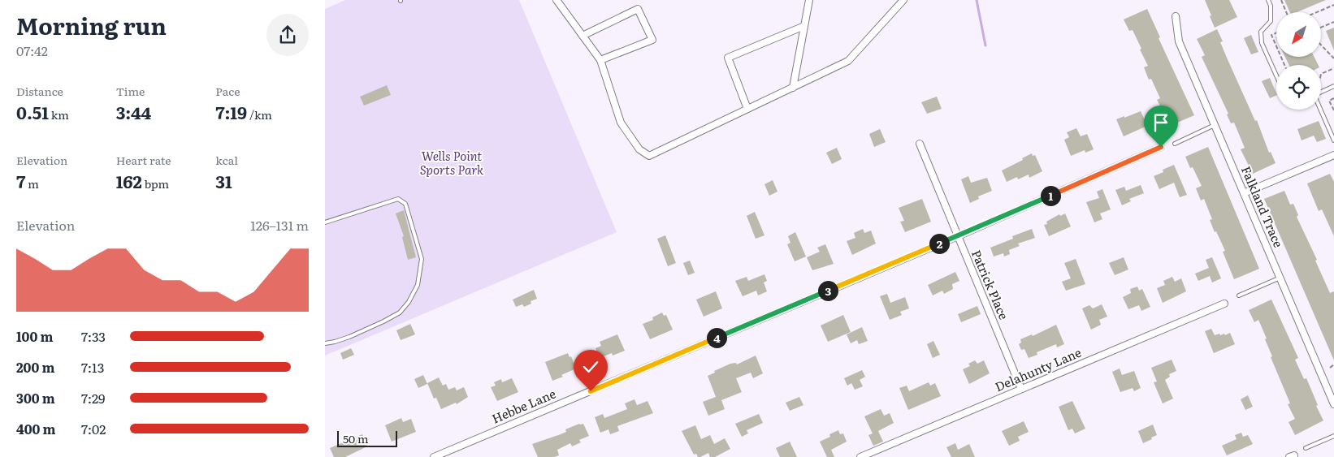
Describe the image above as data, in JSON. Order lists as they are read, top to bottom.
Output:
{
  "streets": {
    "street": [
      "Falkland Trace",
      "Patrick Place",
      "Delahunty Lane",
      "Hebbe Lane"
    ]
  },
  "crossings": [
    ["Patrick Place", "Delahunty Lane"],
    ["Patrick Place", "Hebbe Lane"]
  ],
  "parks": ["Wells Point Sports Park"],
  "scale_bar": "50 m",
  "north": "bottom left",
  "page": {
    "heading": ["Morning run", "07:42"],
    "stats": [
      ["Distance", "0.51 km"],
      ["Time", "3:44"],
      ["Pace", "7:19 /km"],
      ["Elevation", "7 m"],
      ["Heart rate", "162 bpm"],
      ["kcal", "31"]
    ],
    "pins": [
      "1",
      "2",
      "3",
      "4"
    ],
    "chart": ["Elevation", "126–131 m"],
    "list": [
      {
        "name": "100 m",
        "note": "7:33"
      },
      {
        "name": "200 m",
        "note": "7:13"
      },
      {
        "name": "300 m",
        "note": "7:29"
      },
      {
        "name": "400 m",
        "note": "7:02"
      }
    ],
    "scale": "50 m"
  }
}
